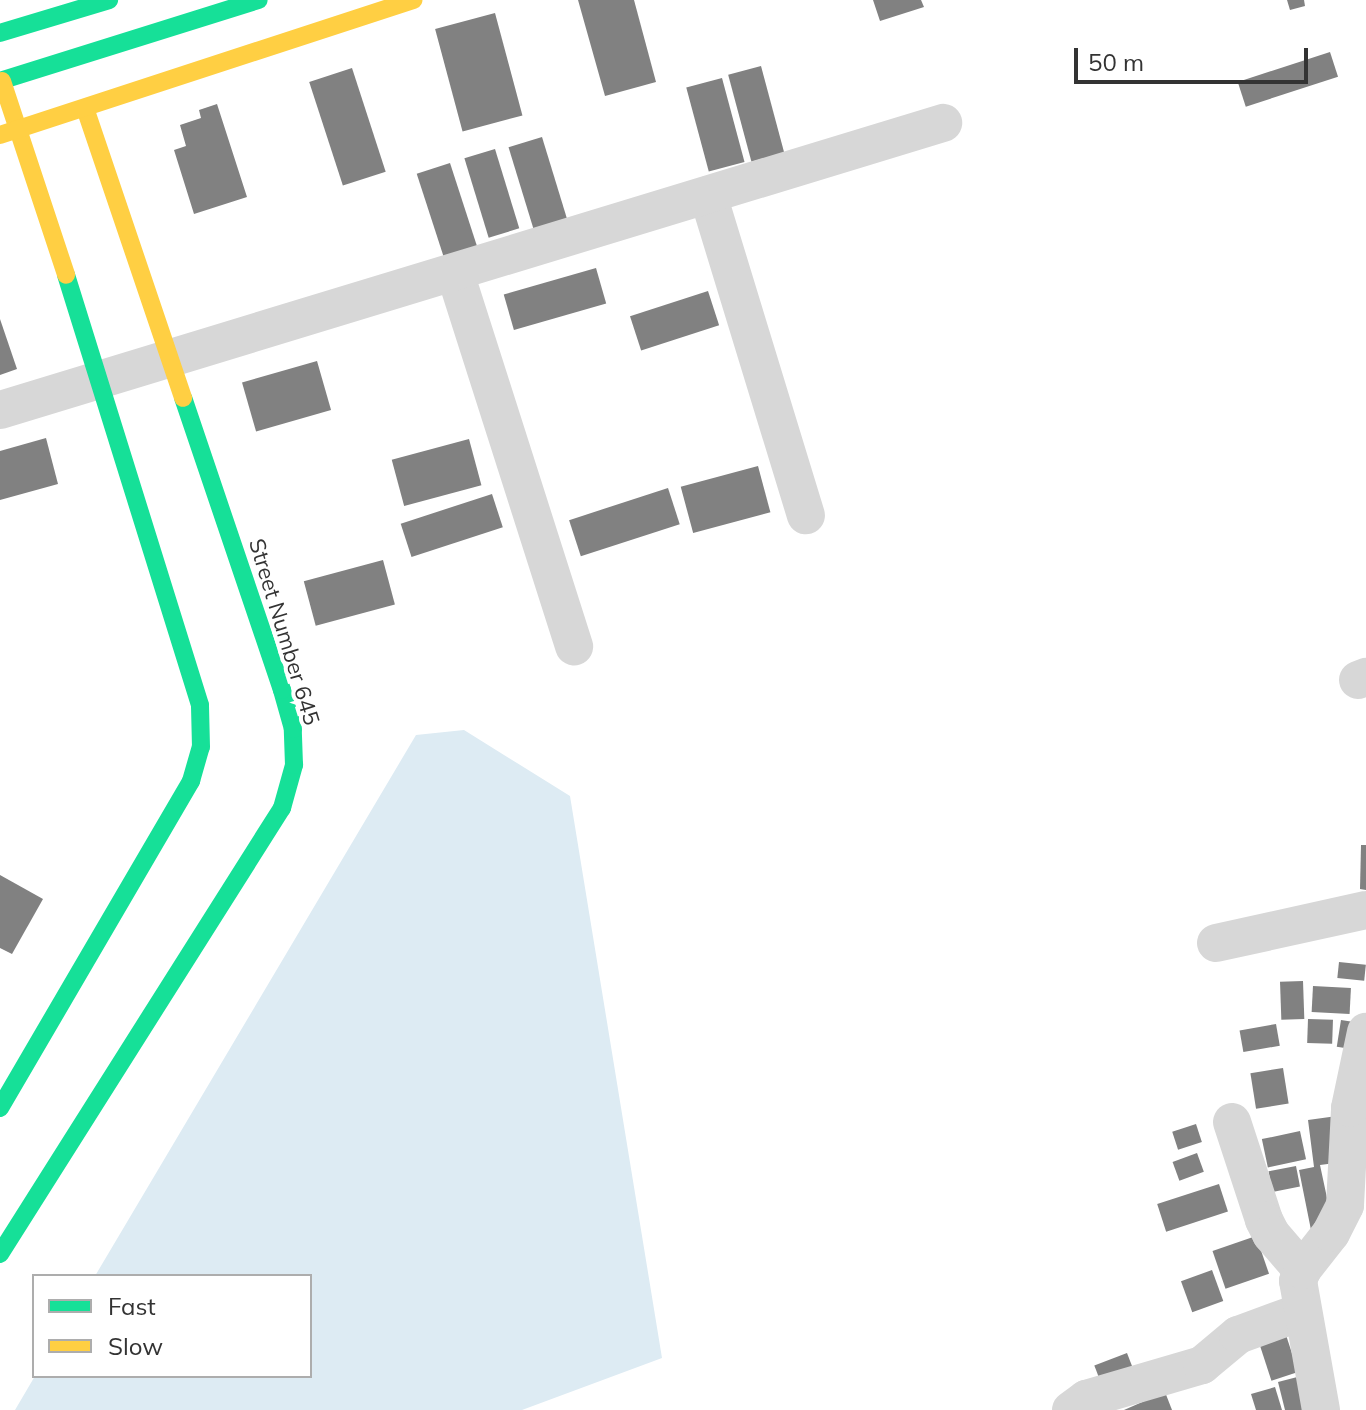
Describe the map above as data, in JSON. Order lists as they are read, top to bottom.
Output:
{
  "streets": {
    "street": ["Street Number 645"]
  },
  "legend": ["Fast", "Slow"],
  "scale_bar": "50 m"
}
